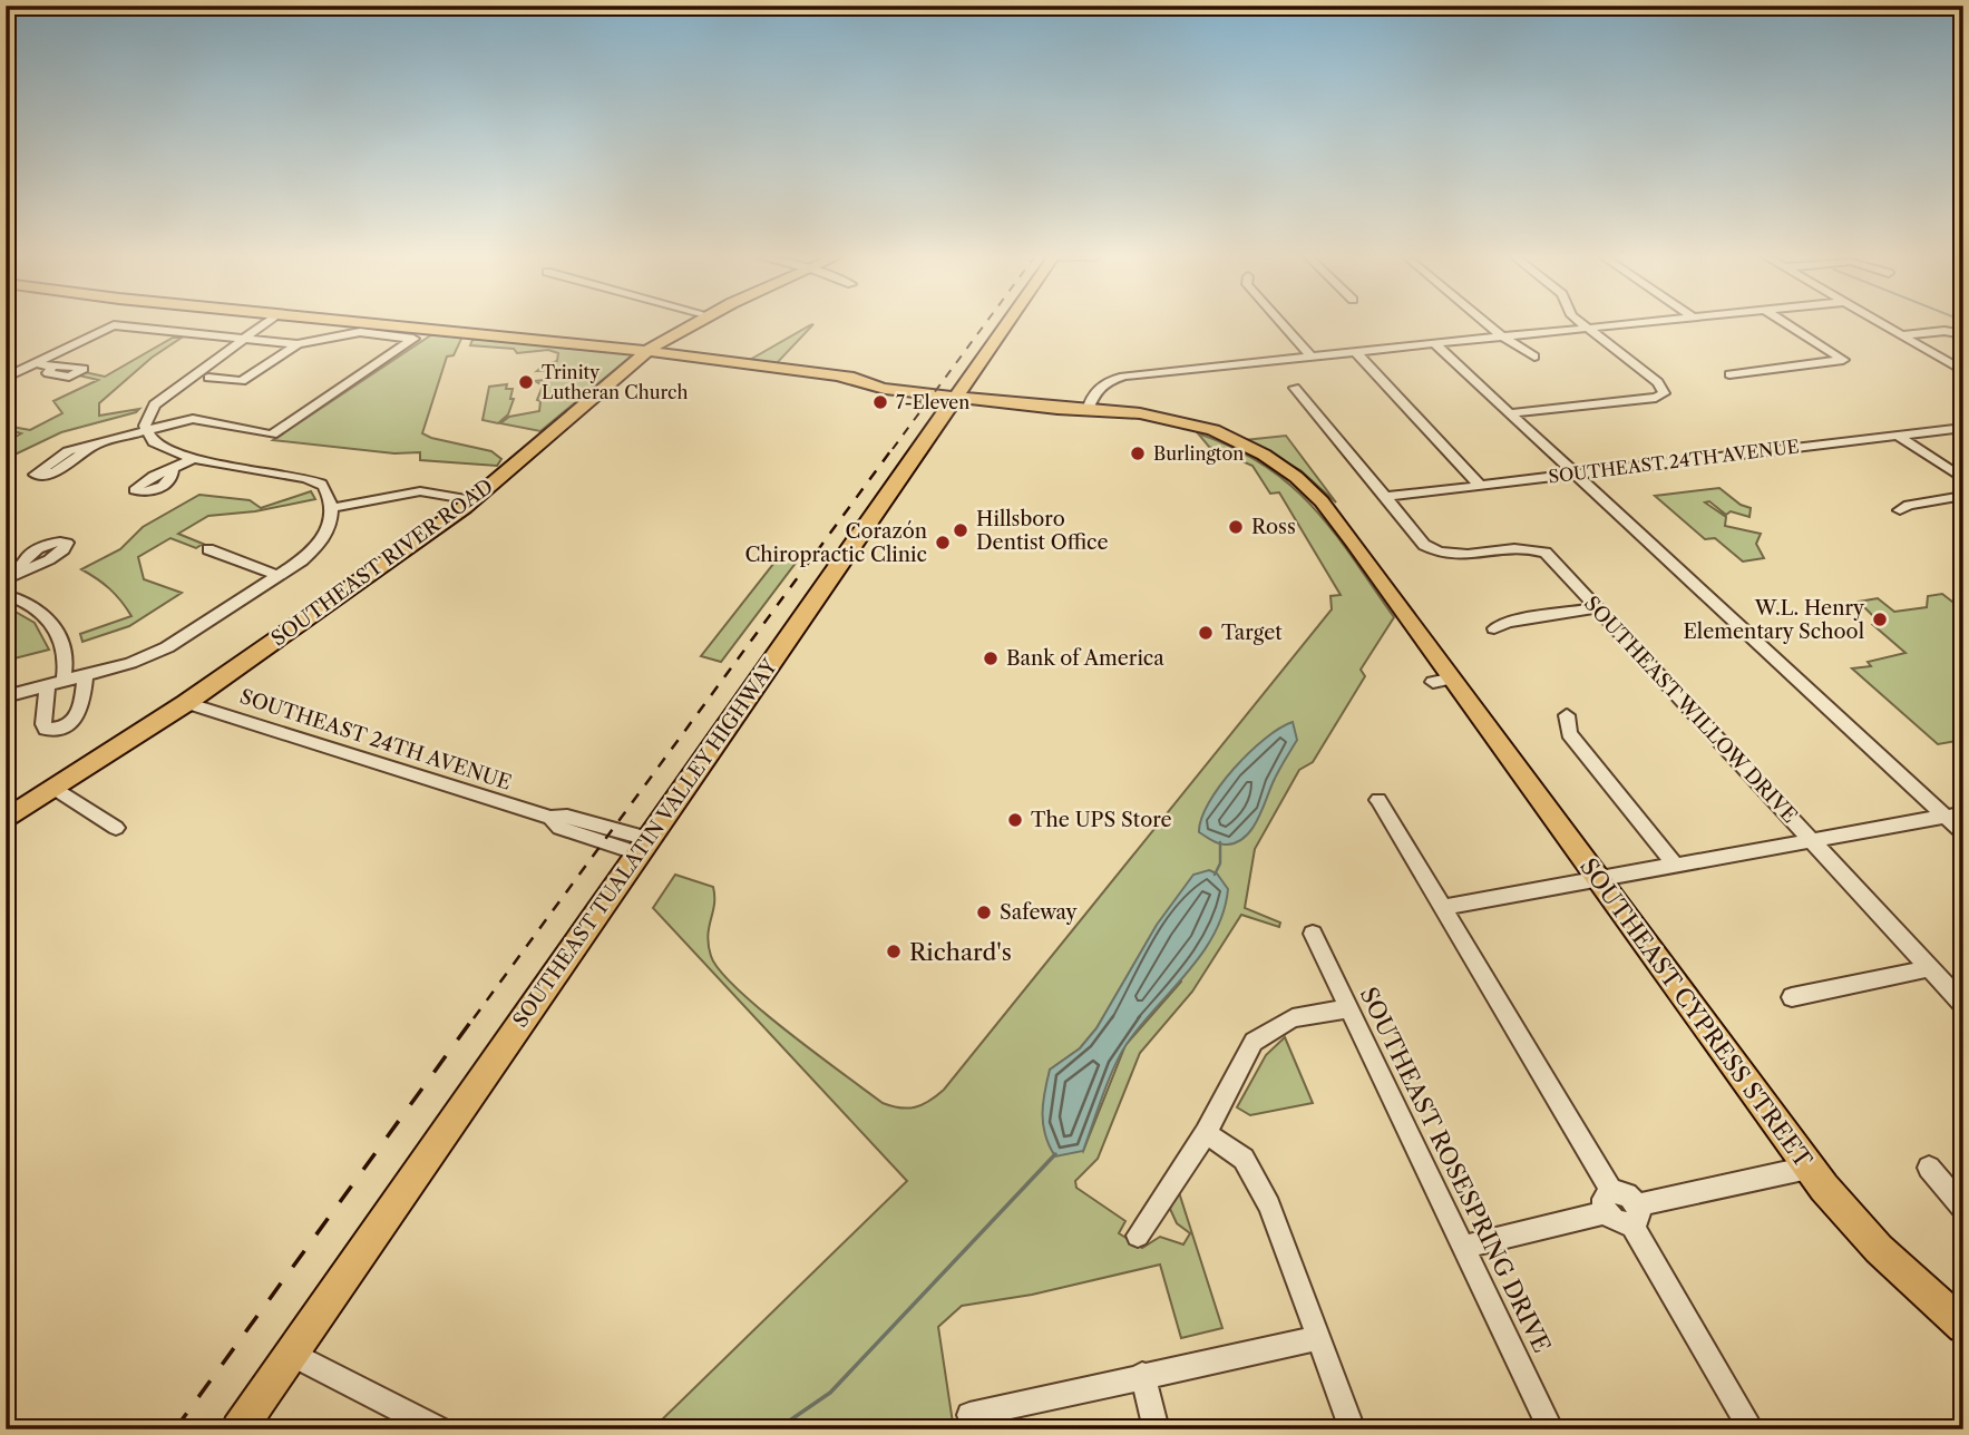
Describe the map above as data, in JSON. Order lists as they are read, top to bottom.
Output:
{
  "streets": {
    "main road": ["SOUTHEAST RIVER ROAD", "SOUTHEAST TUALATIN VALLEY HIGHWAY", "SOUTHEAST CYPRESS STREET"],
    "street": ["SOUTHEAST 24TH AVENUE", "SOUTHEAST WILLOW DRIVE", "SOUTHEAST ROSESPRING DRIVE"]
  },
  "crossings": [
    ["SOUTHEAST 24TH AVENUE", "SOUTHEAST RIVER ROAD"],
    ["SOUTHEAST 24TH AVENUE", "SOUTHEAST WILLOW DRIVE"],
    ["SOUTHEAST 24TH AVENUE", "SOUTHEAST TUALATIN VALLEY HIGHWAY"],
    ["SOUTHEAST TUALATIN VALLEY HIGHWAY", "SOUTHEAST CYPRESS STREET"]
  ],
  "places": [
    "Trinity Lutheran Church",
    "7-Eleven",
    "Burlington",
    "Ross",
    "Hillsboro Dentist Office",
    "Corazón Chiropractic Clinic",
    "W.L. Henry Elementary School",
    "Target",
    "Bank of America",
    "The UPS Store",
    "Safeway",
    "Richard's"
  ]
}
